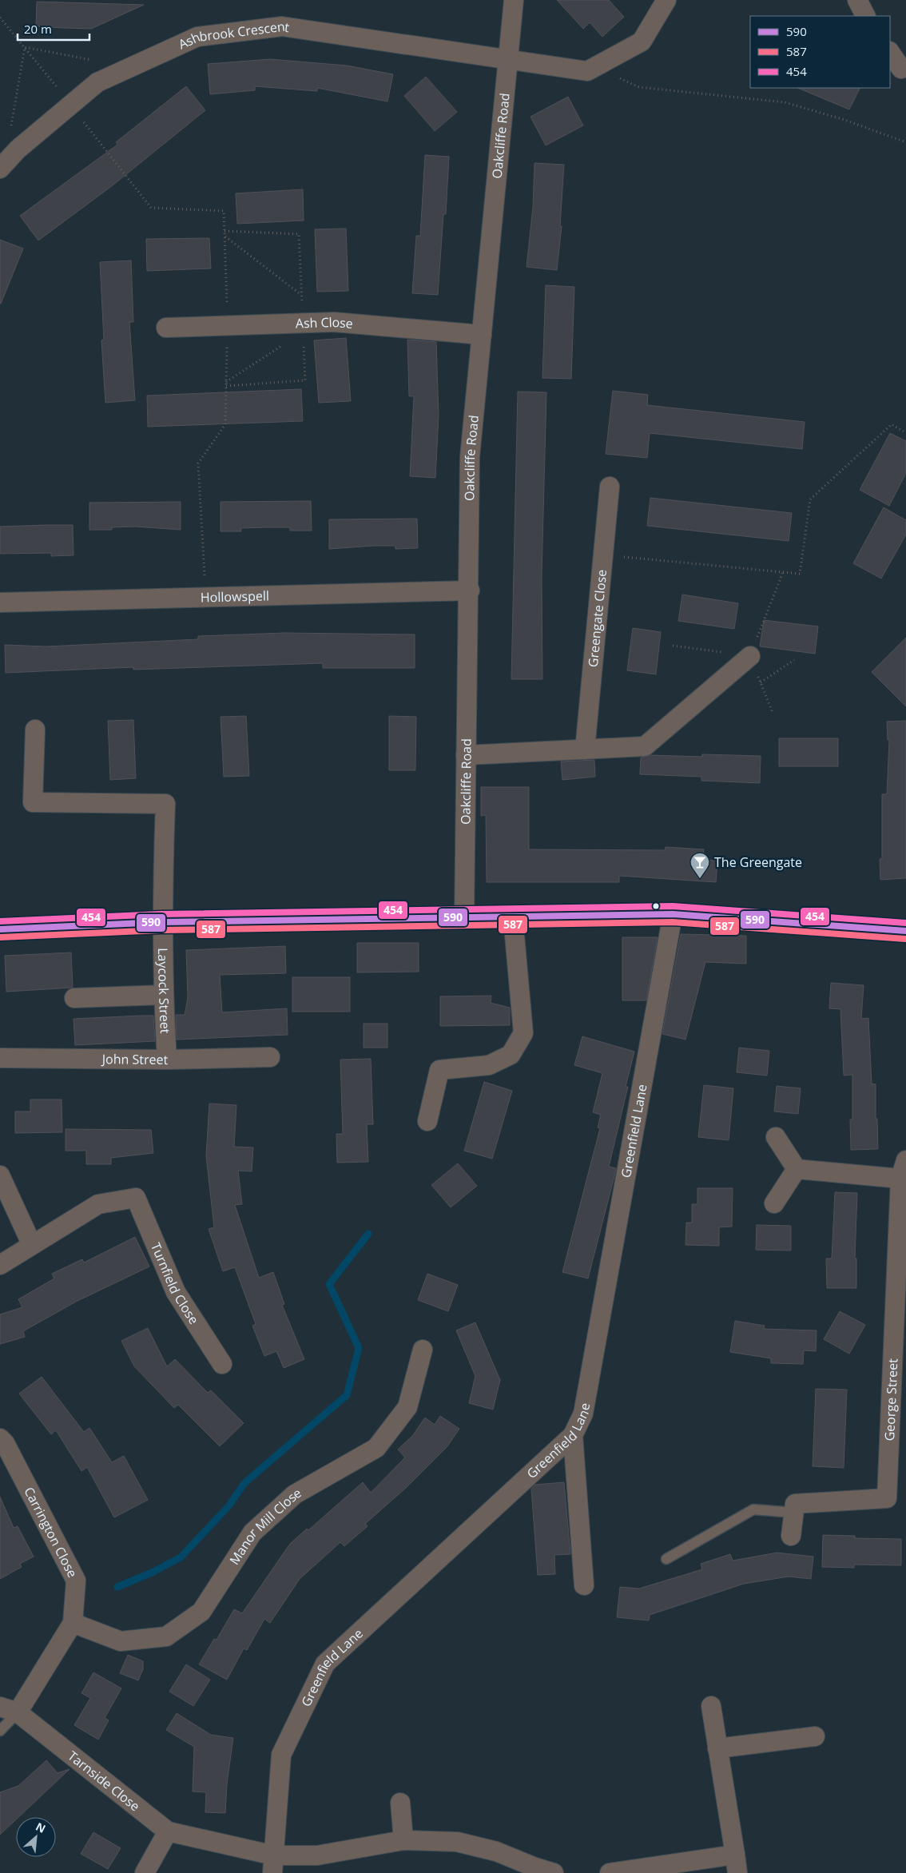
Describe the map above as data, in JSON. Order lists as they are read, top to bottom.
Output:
{
  "streets": {
    "street": [
      "Ashbrook Crescent",
      "Oakcliffe Road",
      "Ash Close",
      "Hollowspell",
      "Greengate Close",
      "Laycock Street",
      "John Street",
      "Greenfield Lane",
      "Turnfield Close",
      "George Street",
      "Manor Mill Close",
      "Carrington Close",
      "Tarnside Close"
    ]
  },
  "crossings": [
    ["Ashbrook Crescent", "Oakcliffe Road"],
    ["Oakcliffe Road", "Ash Close"],
    ["Oakcliffe Road", "Hollowspell"],
    ["Laycock Street", "John Street"],
    ["Manor Mill Close", "Carrington Close"],
    ["Carrington Close", "Tarnside Close"]
  ],
  "places": {
    "bar": ["The Greengate"]
  },
  "lines": ["transit line 454", "transit line 590", "transit line 587"],
  "legend": ["590", "587", "454"],
  "scale_bar": "20 m",
  "north": "top right"
}
